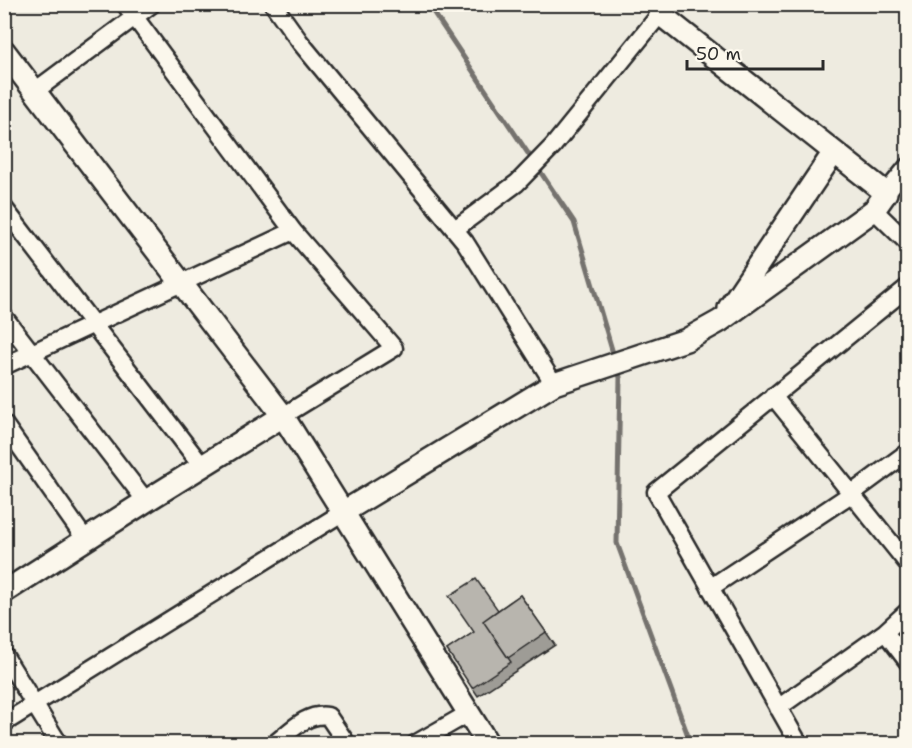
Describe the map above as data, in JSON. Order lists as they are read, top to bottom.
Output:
{
  "scale_bar": "50 m"
}
